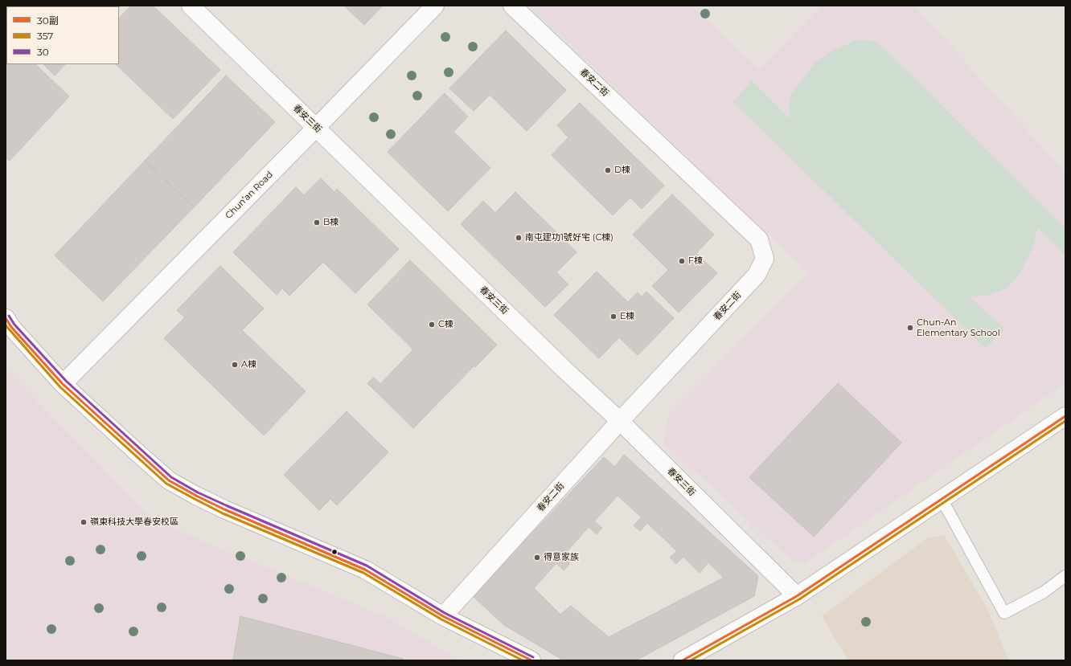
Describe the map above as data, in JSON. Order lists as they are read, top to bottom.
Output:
{
  "streets": {
    "street": ["春安二街", "春安三街", "Chun’an Road"]
  },
  "crossings": [
    ["春安二街", "春安三街"],
    ["春安三街", "Chun’an Road"]
  ],
  "places": [
    "D棟",
    "B棟",
    "南屯建功1號好宅 (C棟)",
    "F棟",
    "E棟",
    "C棟",
    "Chun-An Elementary School",
    "A棟",
    "嶺東科技大學春安校區",
    "得意家族"
  ],
  "lines": ["transit line 30", "transit line 30副", "transit line 357"],
  "legend": ["30副", "357", "30"]
}
